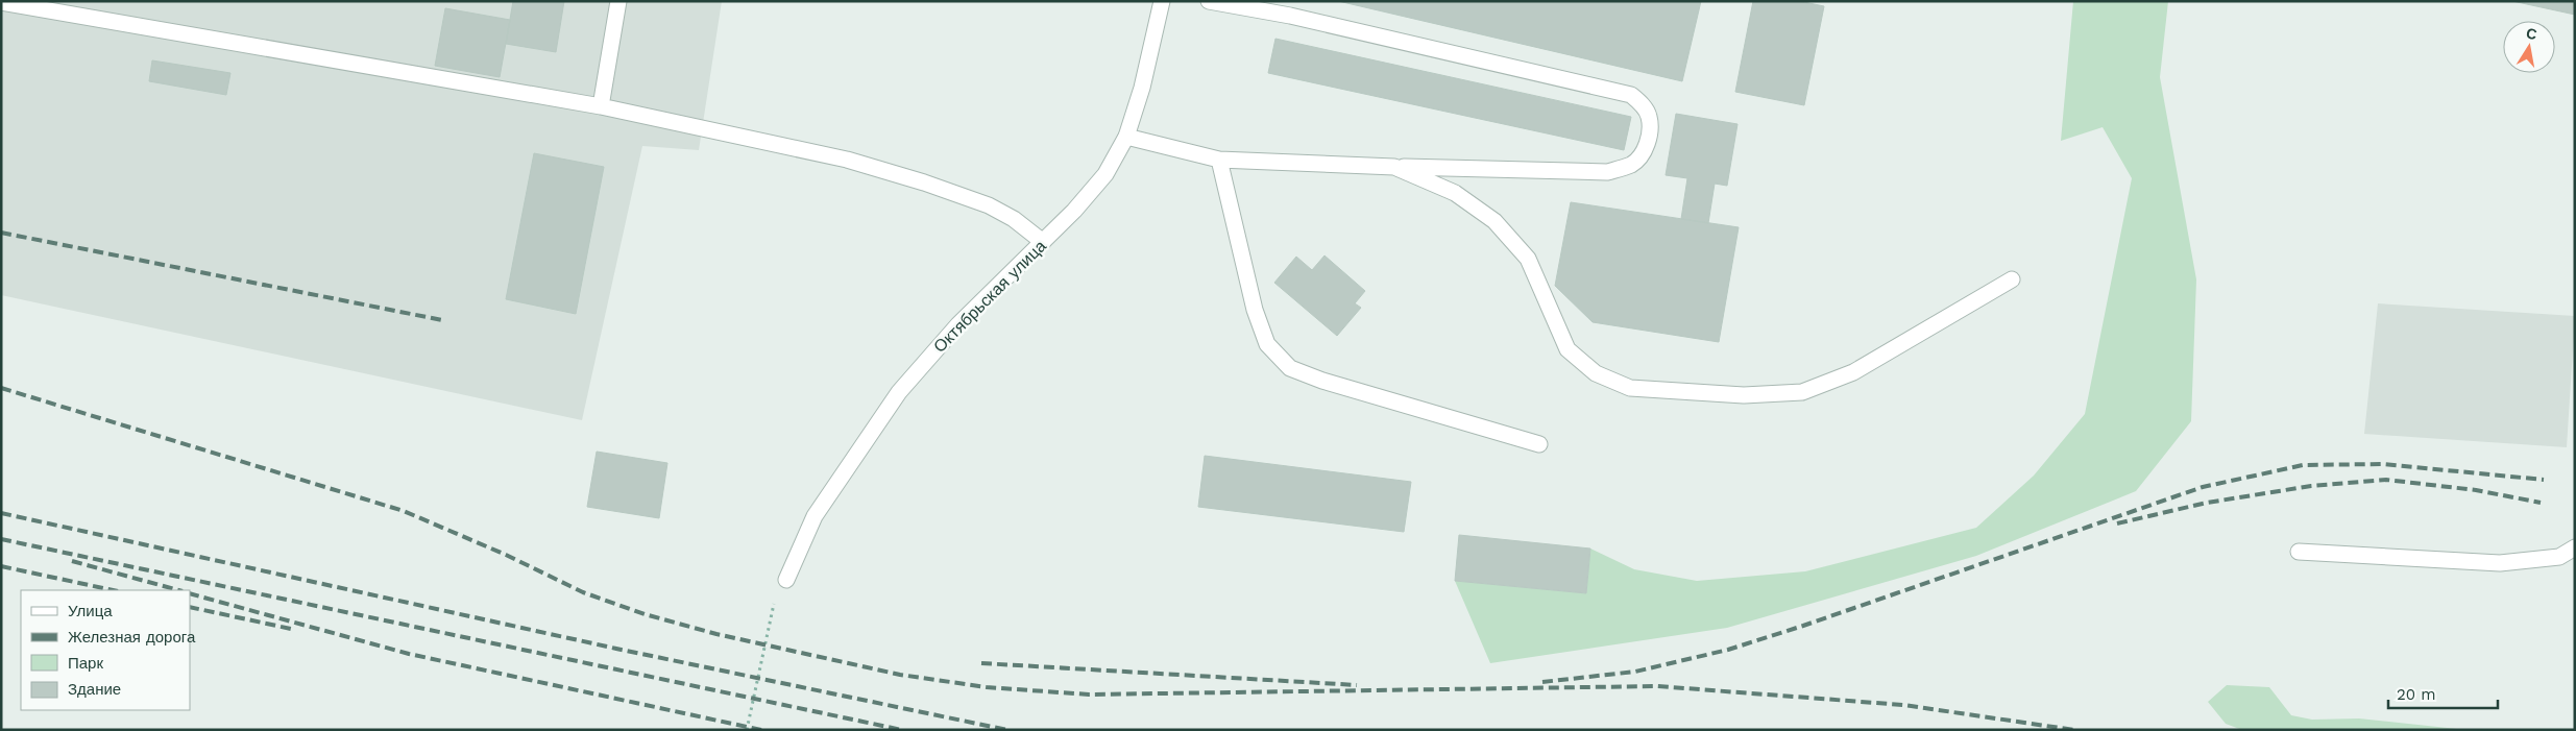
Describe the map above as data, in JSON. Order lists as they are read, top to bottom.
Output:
{
  "streets": {
    "street": ["Октябрьская улица"]
  },
  "legend": [
    "Улица",
    "Железная дорога",
    "Парк",
    "Здание"
  ],
  "scale_bar": "20 m",
  "north": "top"
}
